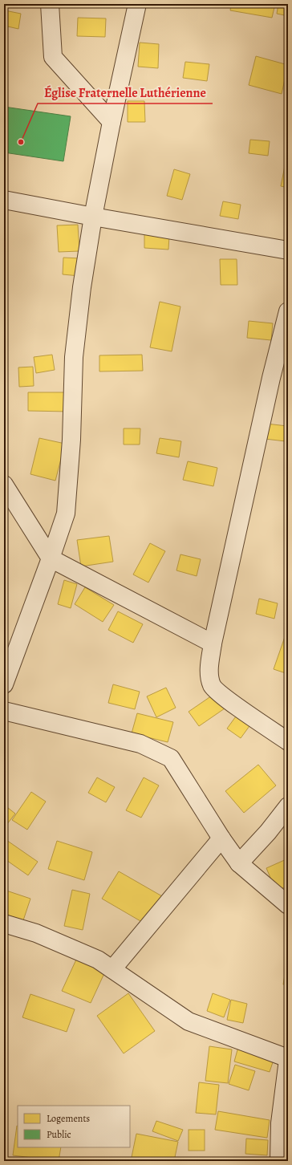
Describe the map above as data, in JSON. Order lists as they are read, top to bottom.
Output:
{
  "places": ["Église Fraternelle Luthérienne"],
  "legend": ["Logements", "Public"]
}
